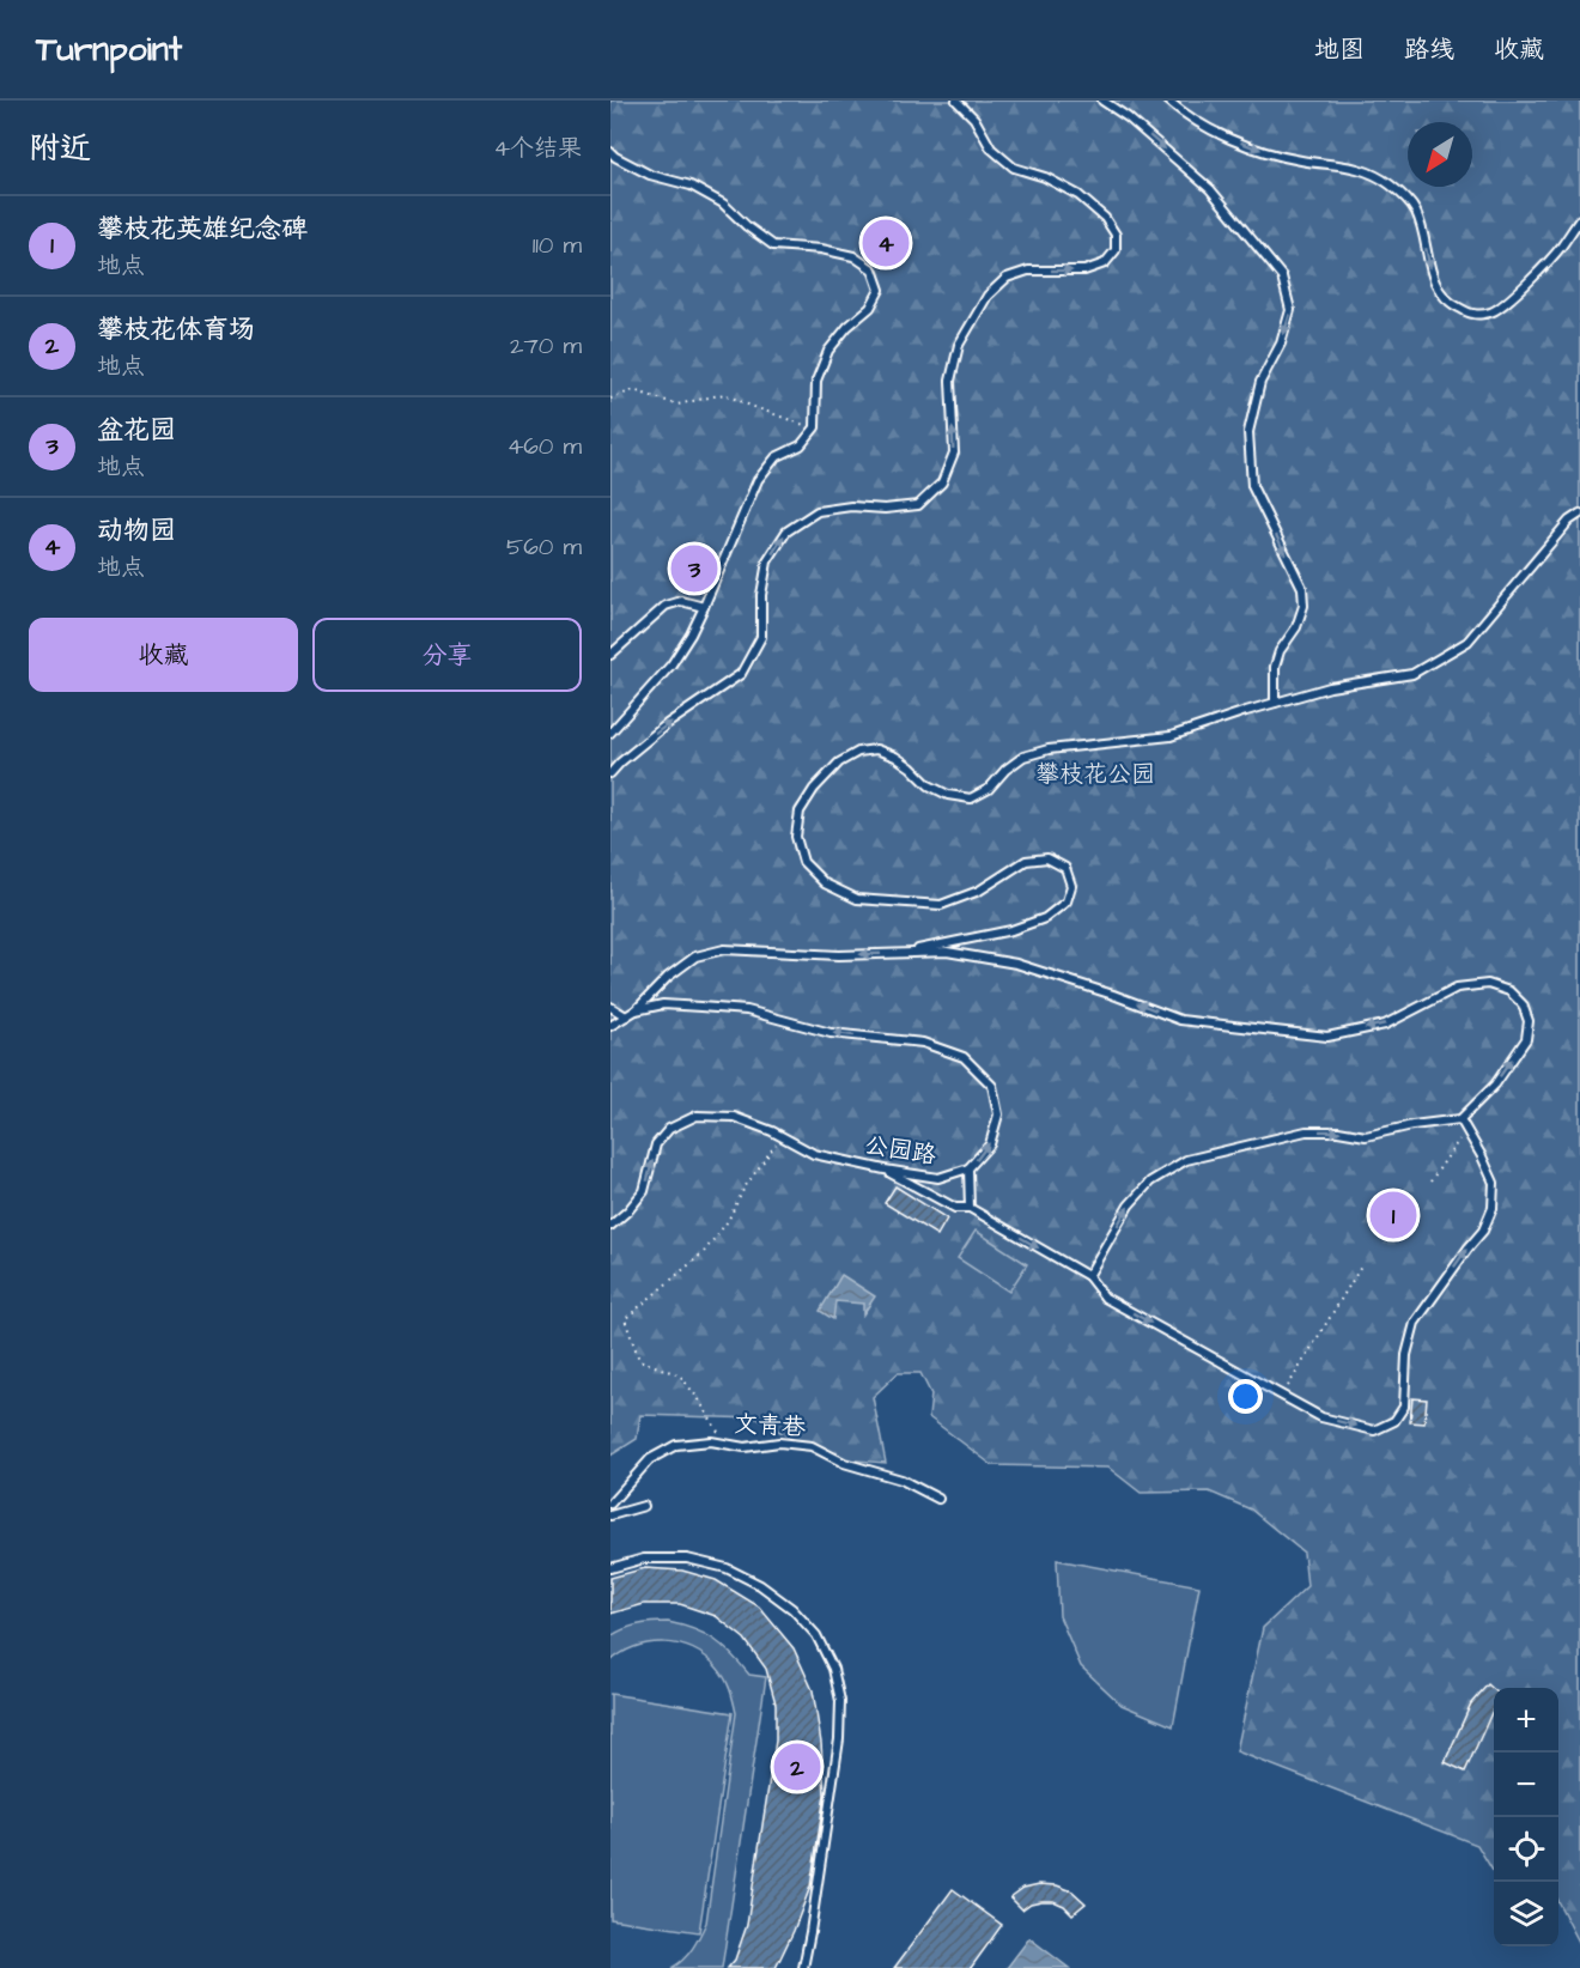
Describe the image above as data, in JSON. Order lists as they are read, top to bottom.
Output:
{
  "streets": {
    "lane": ["公园路", "文青巷"]
  },
  "parks": ["攀枝花公园"],
  "north": "bottom left",
  "page": {
    "header": "Turnpoint",
    "nav": ["地图", "路线", "收藏"],
    "heading": ["附近", "4个结果"],
    "list": [
      {
        "mark": "1",
        "name": "攀枝花英雄纪念碑",
        "note": "地点",
        "value": "110 m"
      },
      {
        "mark": "2",
        "name": "攀枝花体育场",
        "note": "地点",
        "value": "270 m"
      },
      {
        "mark": "3",
        "name": "盆花园",
        "note": "地点",
        "value": "460 m"
      },
      {
        "mark": "4",
        "name": "动物园",
        "note": "地点",
        "value": "560 m"
      }
    ],
    "pins": [
      "4",
      "3",
      "1",
      "2"
    ],
    "buttons": ["收藏", "分享"],
    "map_buttons": ["+", "−"]
  }
}
